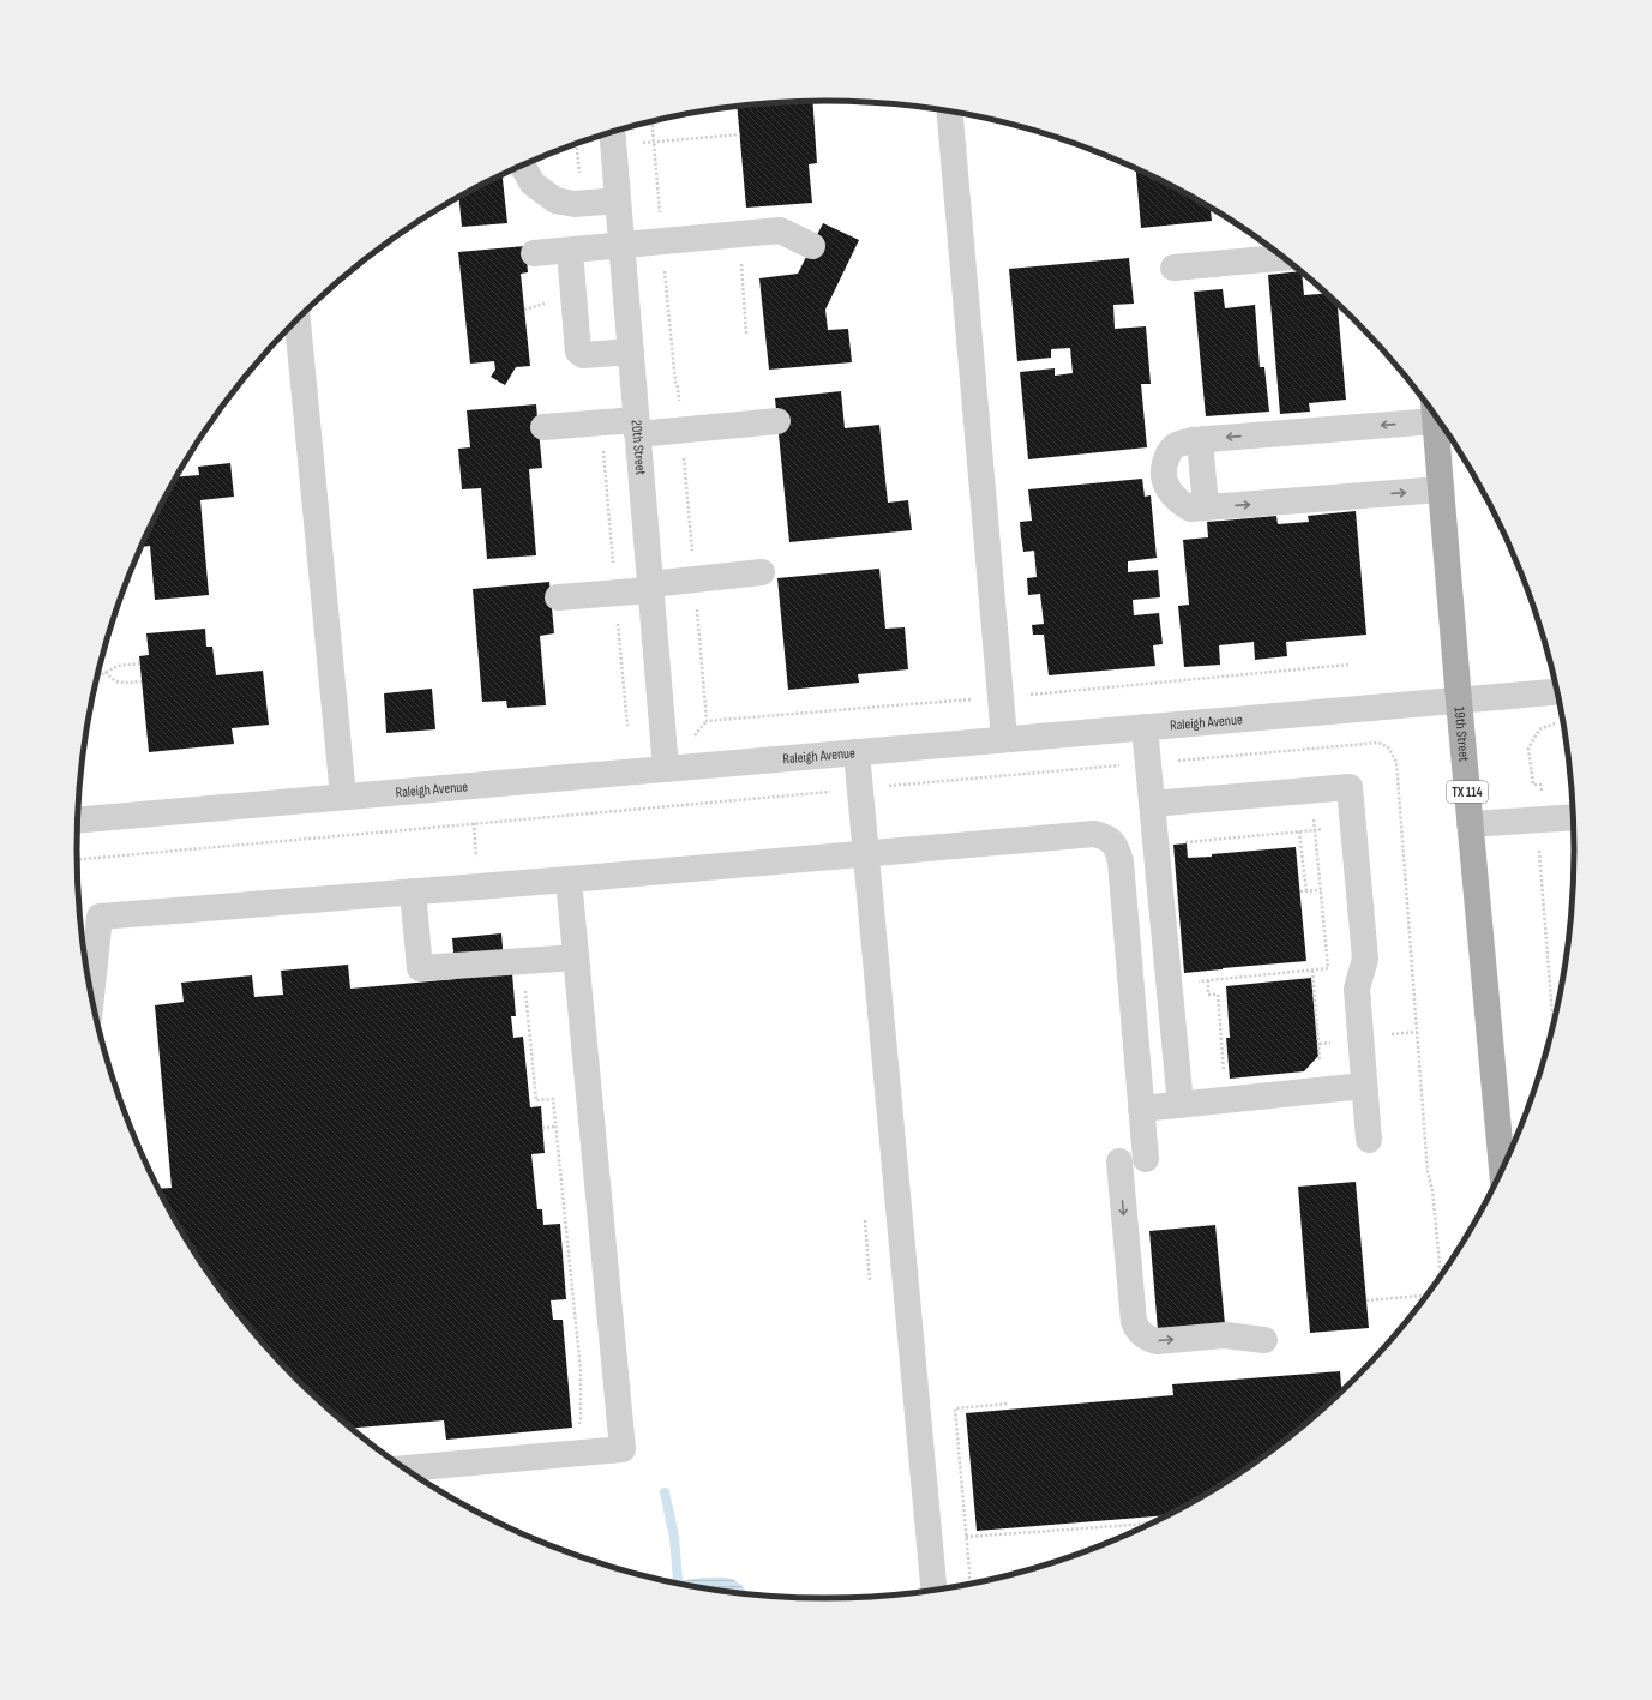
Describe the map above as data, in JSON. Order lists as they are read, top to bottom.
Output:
{
  "streets": {
    "main road": ["19th Street", "TX 114"],
    "street": ["20th Street", "Raleigh Avenue"]
  },
  "crossings": [
    ["20th Street", "Raleigh Avenue"],
    ["Raleigh Avenue", "19th Street"]
  ]
}
